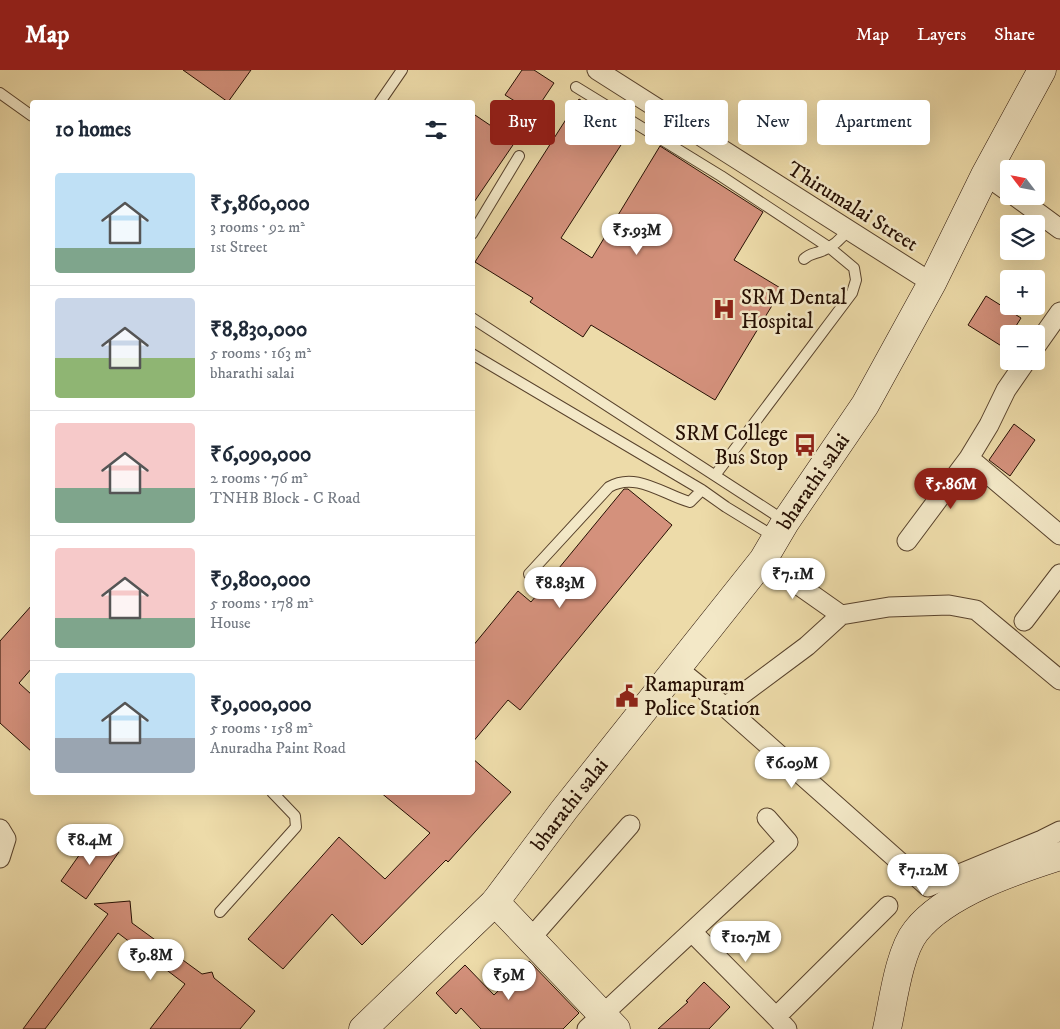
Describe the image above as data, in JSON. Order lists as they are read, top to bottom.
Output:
{
  "streets": {
    "street": ["Thirumalai Street", "bharathi salai"]
  },
  "crossings": [
    ["Thirumalai Street", "bharathi salai"]
  ],
  "places": {
    "hospital": ["SRM Dental Hospital"],
    "bus stop": ["SRM College Bus Stop"],
    "public building": ["Ramapuram Police Station"]
  },
  "north": "top left",
  "page": {
    "header": "Map",
    "nav": ["Map", "Layers", "Share"],
    "chip": [
      "Buy",
      "Rent",
      "Filters",
      "New",
      "Apartment"
    ],
    "heading": "10 homes",
    "map_buttons": ["+", "−"],
    "list": [
      {
        "name": "₹5,860,000",
        "note": "3 rooms · 92 m² · 1st Street"
      },
      {
        "name": "₹8,830,000",
        "note": "5 rooms · 163 m² · bharathi salai"
      },
      {
        "name": "₹6,090,000",
        "note": "2 rooms · 76 m² · TNHB Block - C Road"
      },
      {
        "name": "₹9,800,000",
        "note": "5 rooms · 178 m² · House"
      },
      {
        "name": "₹9,000,000",
        "note": "5 rooms · 158 m² · Anuradha Paint Road"
      }
    ],
    "price": [
      "₹5.93M",
      "₹5.86M",
      "₹7.1M",
      "₹8.83M",
      "₹6.09M",
      "₹8.4M",
      "₹7.12M",
      "₹10.7M",
      "₹9.8M",
      "₹9M"
    ]
  }
}
